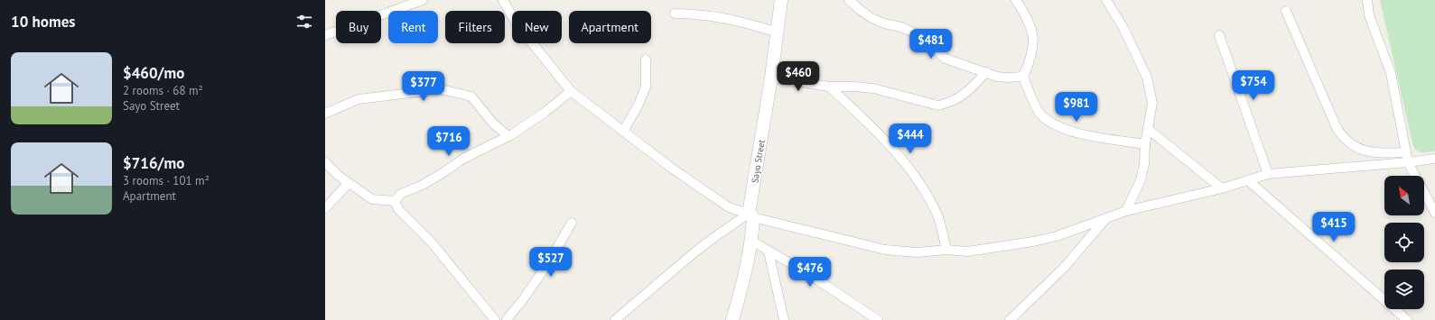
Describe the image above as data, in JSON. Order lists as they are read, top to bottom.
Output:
{
  "streets": {
    "street": ["Sayo Street"]
  },
  "north": "top left",
  "page": {
    "heading": "10 homes",
    "chip": [
      "Buy",
      "Rent",
      "Filters",
      "New",
      "Apartment"
    ],
    "price": [
      "$481",
      "$460",
      "$754",
      "$377",
      "$981",
      "$444",
      "$716",
      "$415",
      "$527",
      "$476"
    ],
    "list": [
      {
        "name": "$460/mo",
        "note": "2 rooms · 68 m² · Sayo Street"
      },
      {
        "name": "$716/mo",
        "note": "3 rooms · 101 m² · Apartment"
      }
    ]
  }
}
